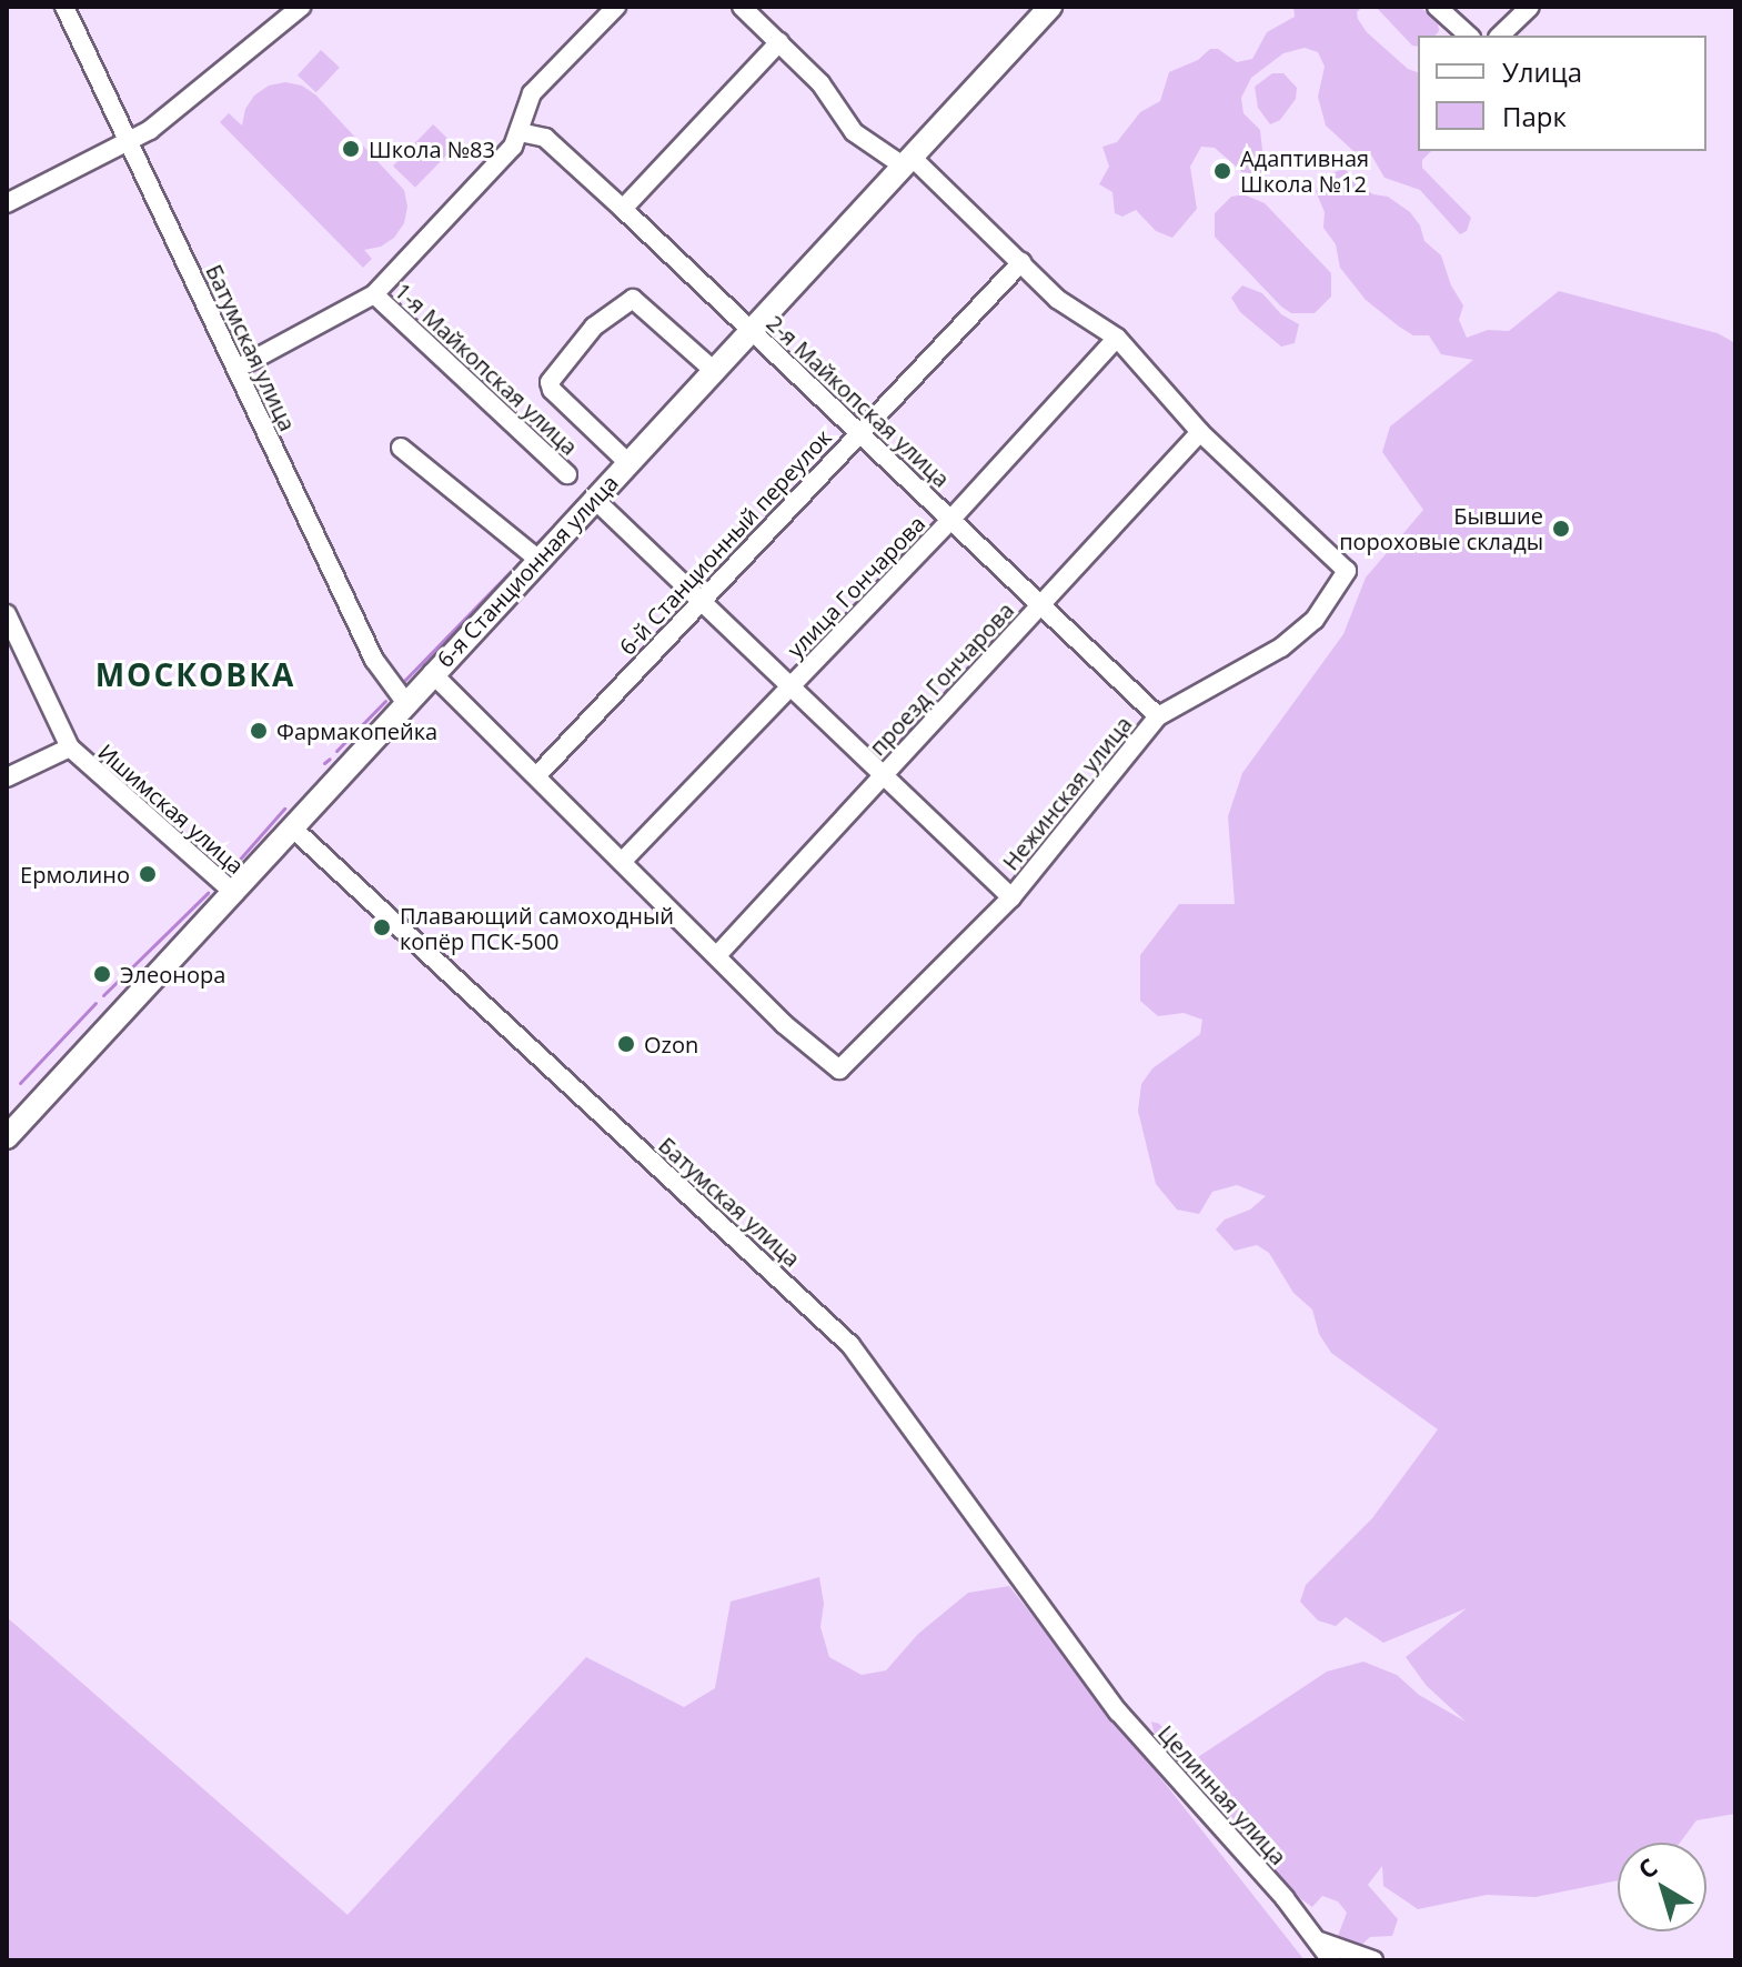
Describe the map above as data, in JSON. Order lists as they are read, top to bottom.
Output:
{
  "streets": {
    "main road": ["6-я Станционная улица"],
    "street": [
      "Батумская улица",
      "1-я Майкопская улица",
      "2-я Майкопская улица",
      "6-й Станционный переулок",
      "улица Гончарова",
      "проезд Гончарова",
      "Нежинская улица",
      "Ишимская улица",
      "Целинная улица"
    ]
  },
  "crossings": [
    ["Батумская улица", "6-я Станционная улица"],
    ["Батумская улица", "Целинная улица"],
    ["2-я Майкопская улица", "6-й Станционный переулок"],
    ["2-я Майкопская улица", "6-я Станционная улица"],
    ["2-я Майкопская улица", "улица Гончарова"],
    ["2-я Майкопская улица", "проезд Гончарова"],
    ["2-я Майкопская улица", "Нежинская улица"],
    ["6-я Станционная улица", "Ишимская улица"],
    ["проезд Гончарова", "Нежинская улица"]
  ],
  "districts": ["МОСКОВКА"],
  "places": [
    "Школа №83",
    "Адаптивная Школа №12",
    "Бывшие пороховые склады",
    "Фармакопейка",
    "Ермолино",
    "Плавающий самоходный копёр ПСК-500",
    "Элеонора",
    "Ozon"
  ],
  "legend": ["Улица", "Парк"],
  "north": "top left"
}
